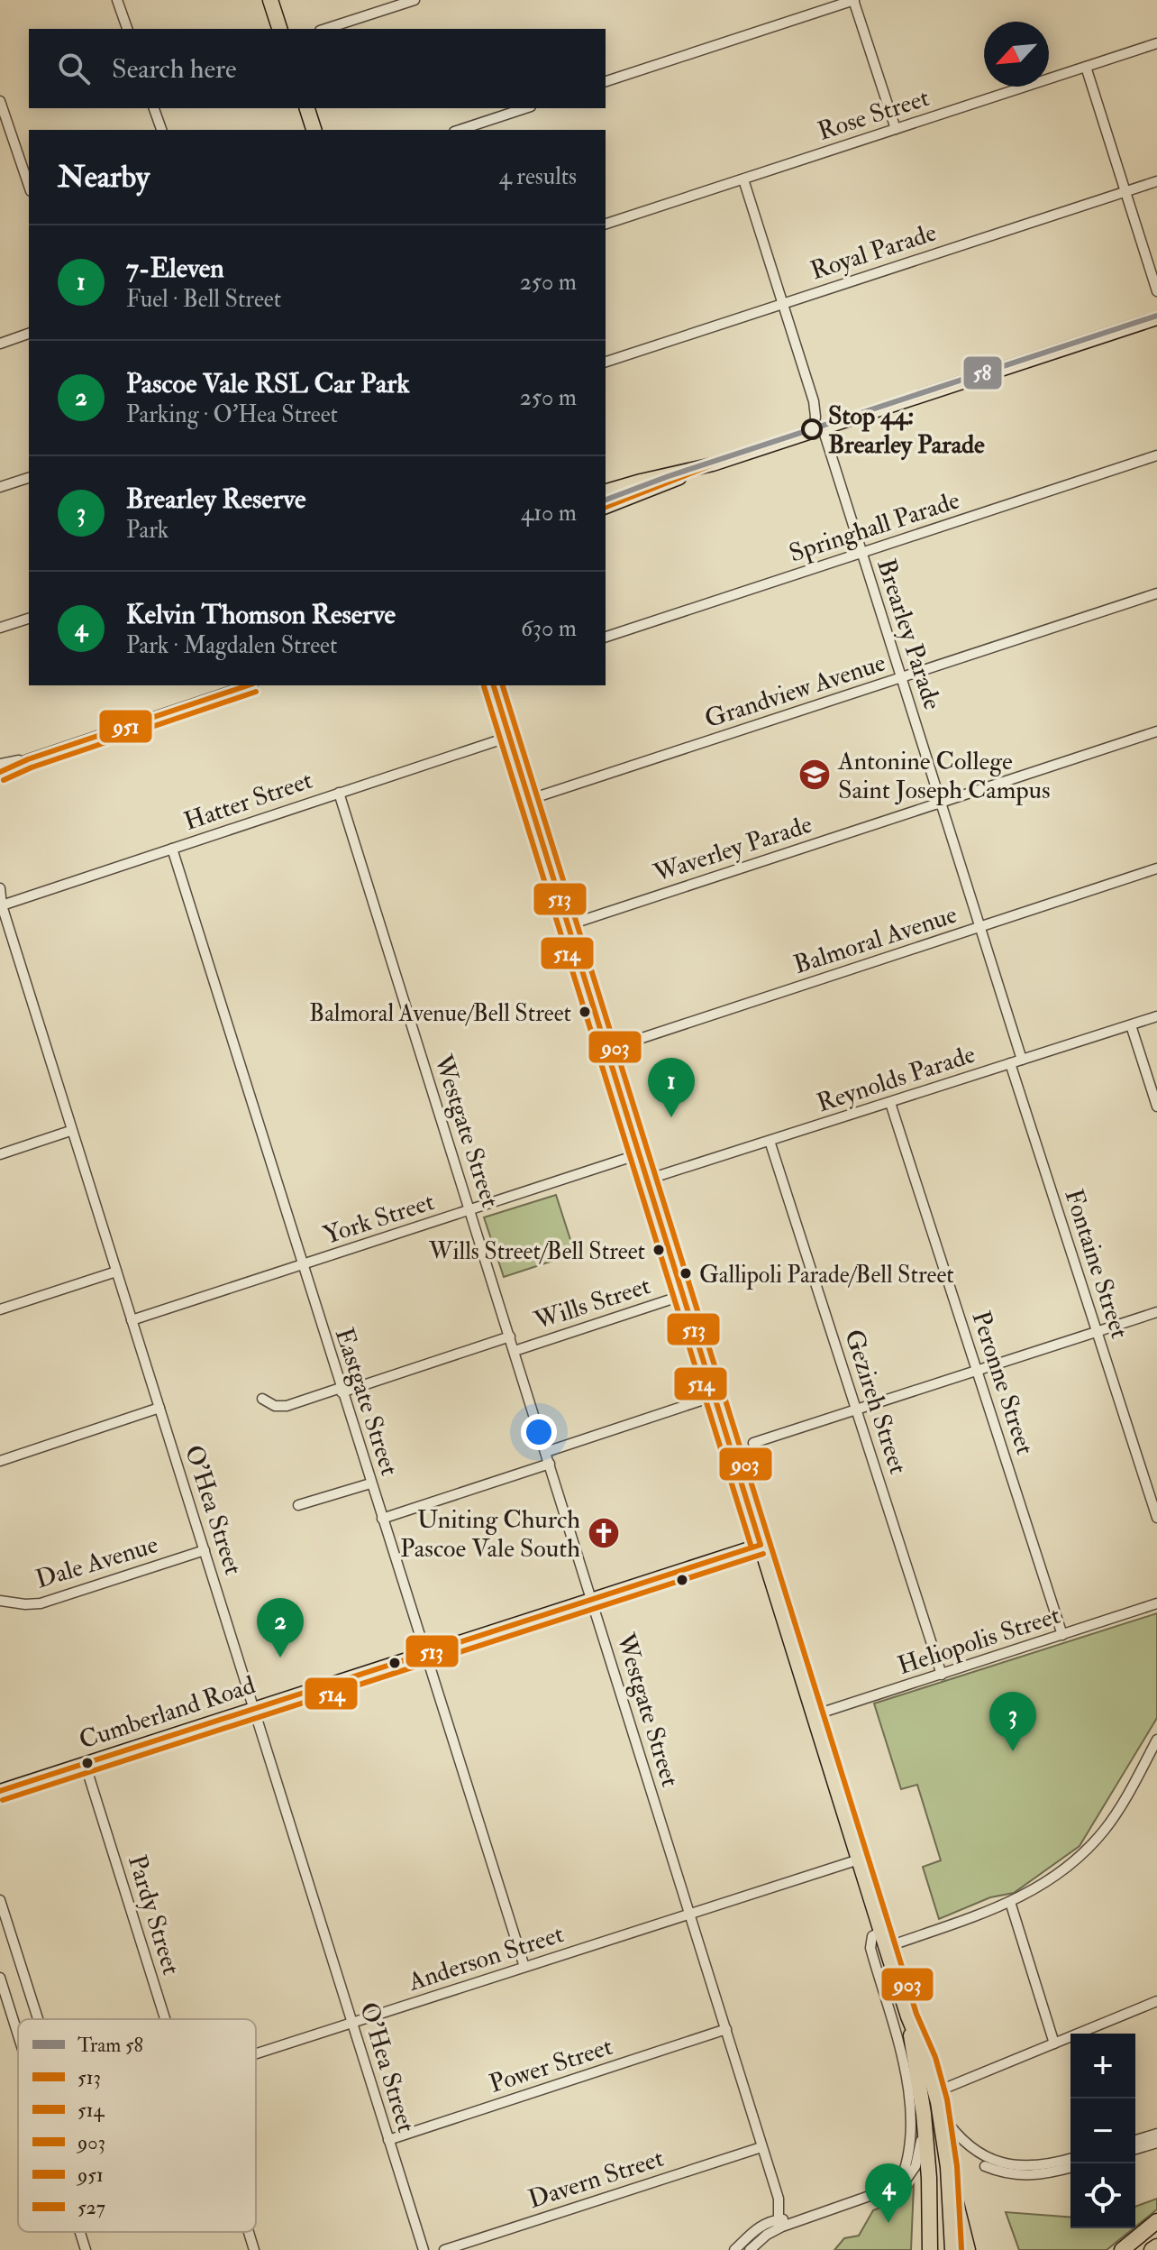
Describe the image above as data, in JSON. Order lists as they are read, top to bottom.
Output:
{
  "streets": {
    "main road": ["Cumberland Road"],
    "street": [
      "Rose Street",
      "Royal Parade",
      "Springhall Parade",
      "Brearley Parade",
      "Grandview Avenue",
      "Hatter Street",
      "Waverley Parade",
      "Balmoral Avenue",
      "Reynolds Parade",
      "Westgate Street",
      "York Street",
      "Fontaine Street",
      "Wills Street",
      "Peronne Street",
      "Eastgate Street",
      "Gezireh Street",
      "O'Hea Street",
      "Dale Avenue",
      "Heliopolis Street",
      "Pardy Street",
      "Anderson Street",
      "Power Street",
      "Davern Street"
    ]
  },
  "crossings": [
    ["Rose Street", "Brearley Parade"],
    ["Royal Parade", "Brearley Parade"],
    ["Springhall Parade", "Brearley Parade"],
    ["Brearley Parade", "Grandview Avenue"],
    ["Brearley Parade", "Waverley Parade"],
    ["Brearley Parade", "Balmoral Avenue"],
    ["Brearley Parade", "Reynolds Parade"],
    ["Hatter Street", "Westgate Street"],
    ["Hatter Street", "Eastgate Street"],
    ["Hatter Street", "O'Hea Street"],
    ["Reynolds Parade", "Fontaine Street"],
    ["Reynolds Parade", "Peronne Street"],
    ["Reynolds Parade", "Gezireh Street"],
    ["Westgate Street", "York Street"],
    ["Westgate Street", "Wills Street"],
    ["Westgate Street", "Cumberland Road"],
    ["Westgate Street", "Anderson Street"],
    ["Westgate Street", "Power Street"],
    ["Westgate Street", "Davern Street"],
    ["York Street", "Eastgate Street"],
    ["York Street", "O'Hea Street"],
    ["Peronne Street", "Heliopolis Street"],
    ["Eastgate Street", "Cumberland Road"],
    ["Eastgate Street", "Anderson Street"],
    ["Gezireh Street", "Heliopolis Street"],
    ["O'Hea Street", "Dale Avenue"],
    ["O'Hea Street", "Cumberland Road"],
    ["O'Hea Street", "Anderson Street"],
    ["O'Hea Street", "Power Street"],
    ["Cumberland Road", "Pardy Street"]
  ],
  "places": {
    "other": [
      "Stop 44: Brearley Parade",
      "Balmoral Avenue/Bell Street",
      "Wills Street/Bell Street",
      "Gallipoli Parade/Bell Street"
    ],
    "school or university": ["Antonine College Saint Joseph Campus"],
    "church": ["Uniting Church Pascoe Vale South"]
  },
  "lines": [
    "tram line 58",
    "transit line 951",
    "transit line 513",
    "transit line 903",
    "transit line 514",
    "transit line 527"
  ],
  "legend": [
    "Tram 58",
    "513",
    "514",
    "903",
    "951",
    "527"
  ],
  "north": "bottom left",
  "page": {
    "search": "Search here",
    "heading": ["Nearby", "4 results"],
    "list": [
      {
        "mark": "1",
        "name": "7-Eleven",
        "note": "Fuel · Bell Street",
        "value": "250 m"
      },
      {
        "mark": "2",
        "name": "Pascoe Vale RSL Car Park",
        "note": "Parking · O'Hea Street",
        "value": "250 m"
      },
      {
        "mark": "3",
        "name": "Brearley Reserve",
        "note": "Park",
        "value": "410 m"
      },
      {
        "mark": "4",
        "name": "Kelvin Thomson Reserve",
        "note": "Park · Magdalen Street",
        "value": "630 m"
      }
    ],
    "pins": [
      "1",
      "2",
      "3",
      "4"
    ],
    "map_buttons": ["+", "−"]
  }
}
